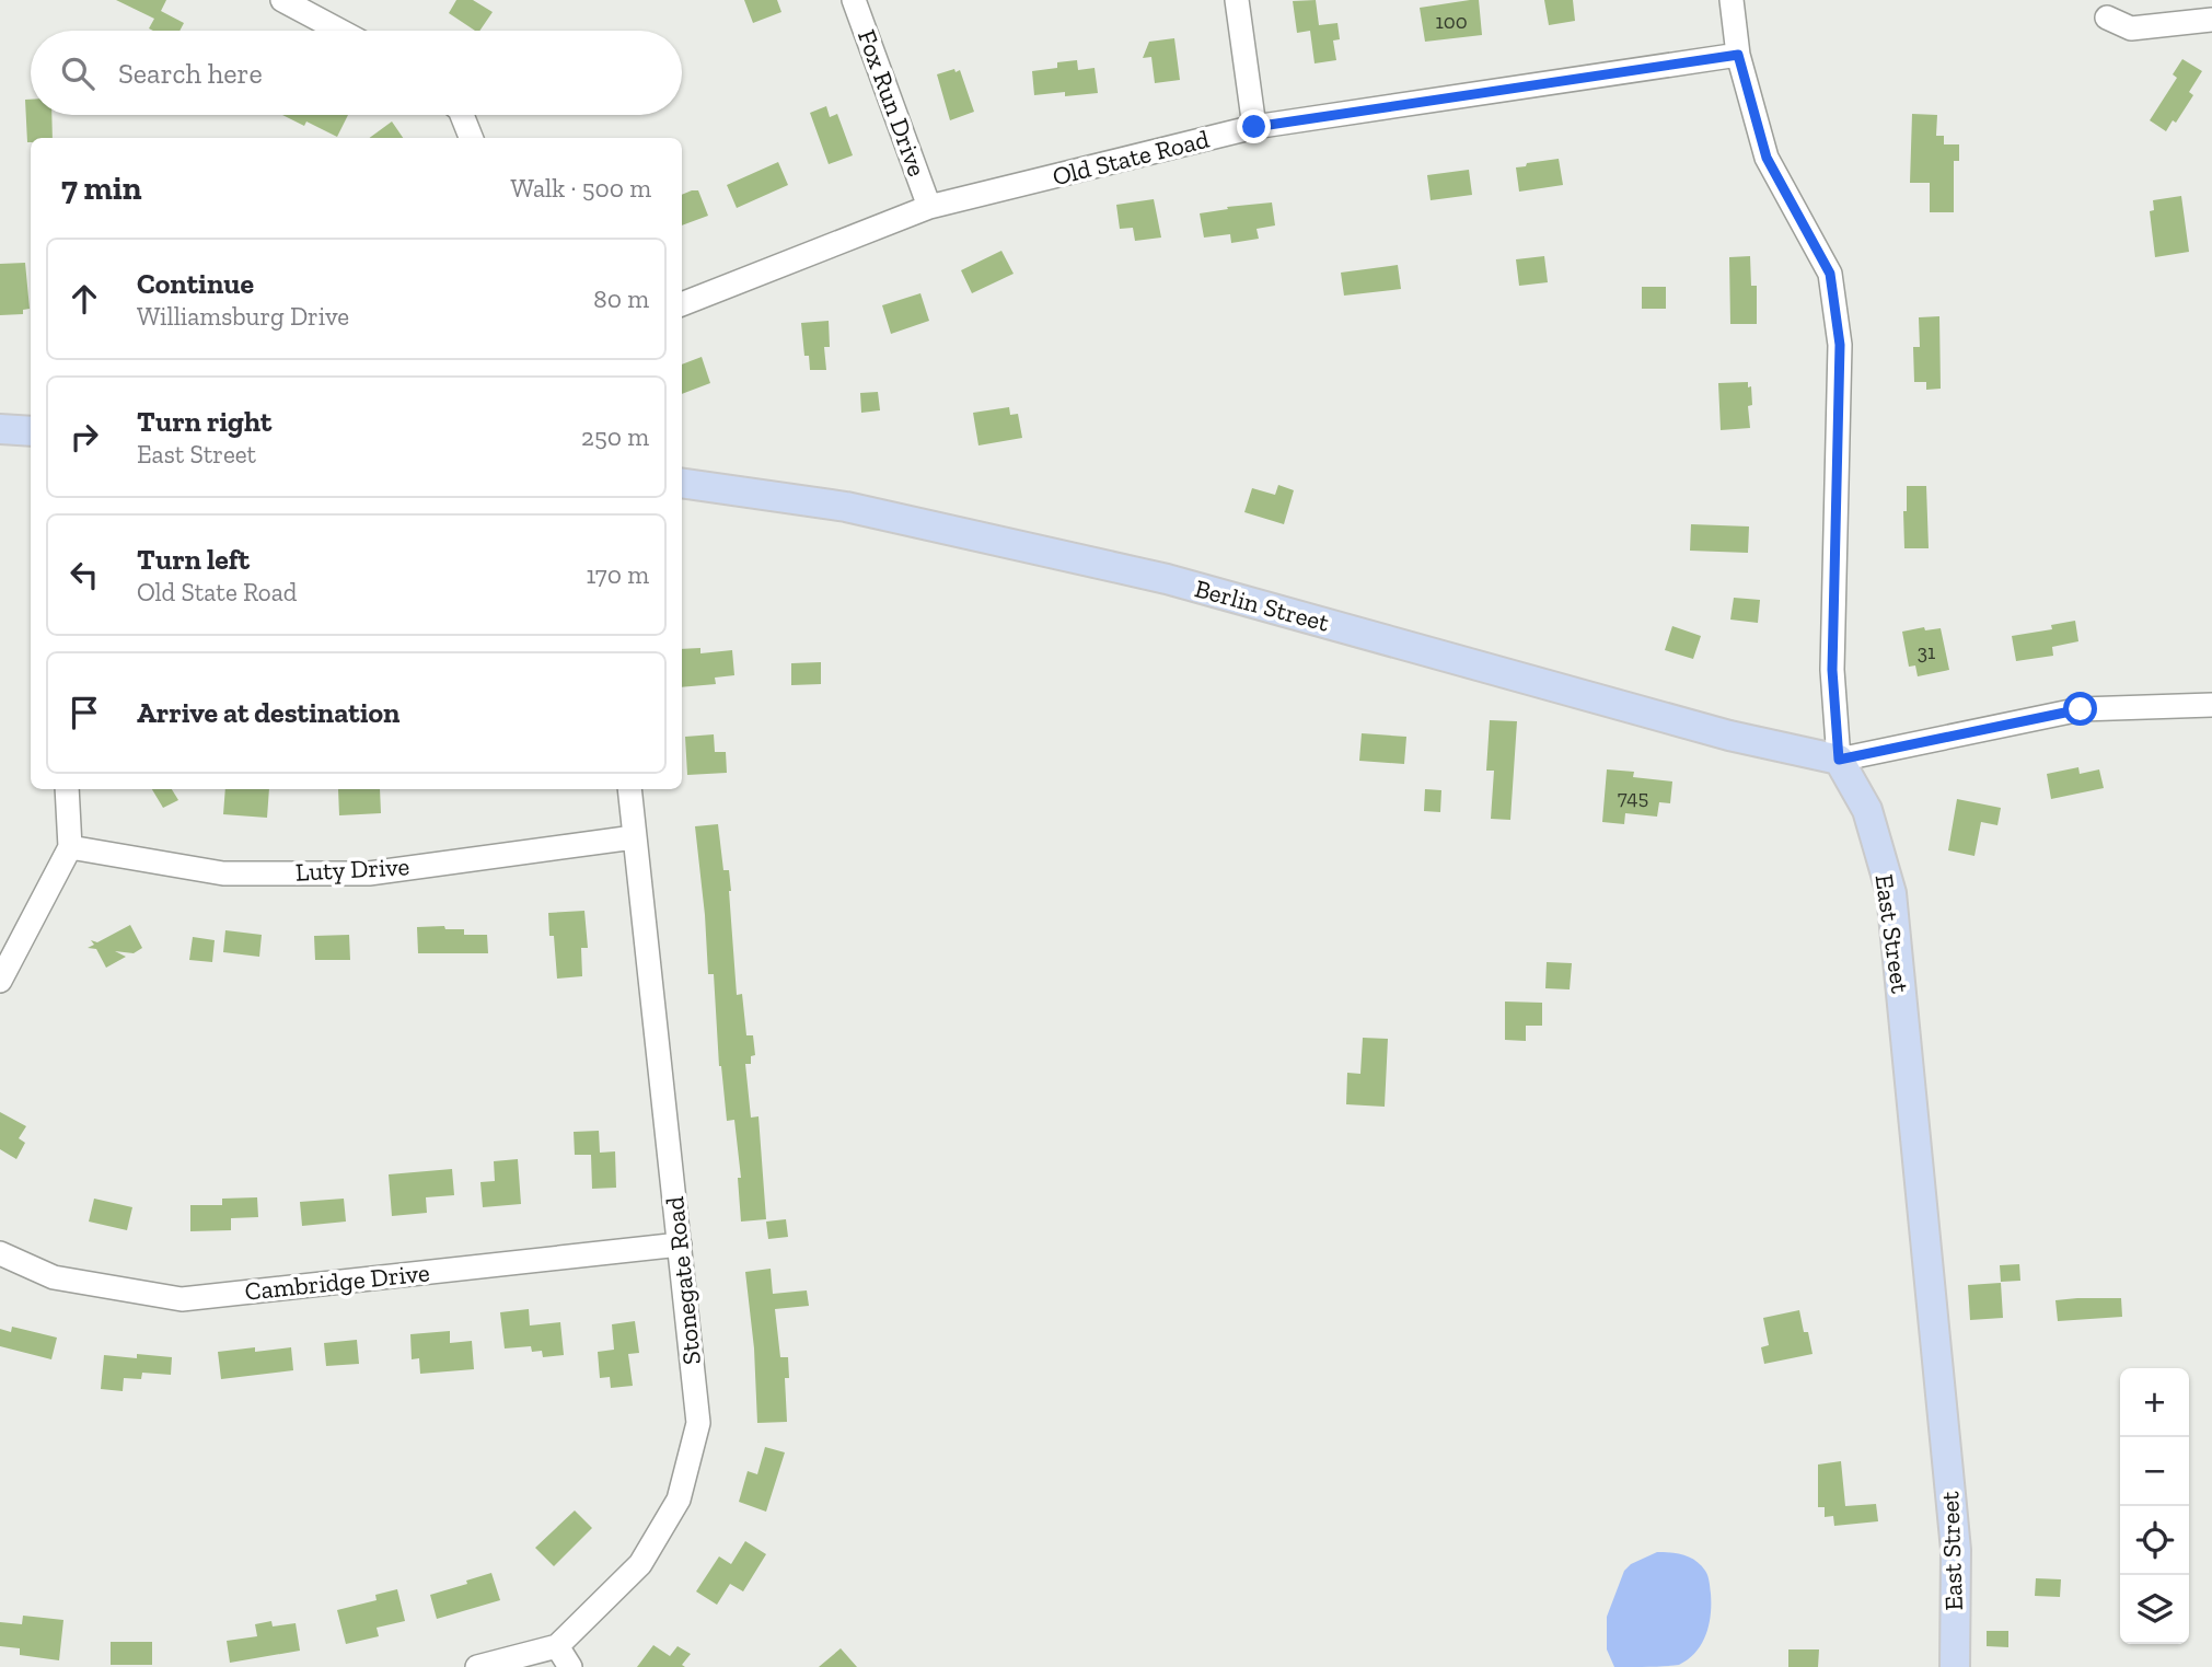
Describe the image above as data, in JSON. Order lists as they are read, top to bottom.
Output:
{
  "streets": {
    "main road": ["Berlin Street", "East Street"],
    "street": [
      "Fox Run Drive",
      "Old State Road",
      "Luty Drive",
      "Stonegate Road",
      "Cambridge Drive"
    ]
  },
  "crossings": [
    ["Fox Run Drive", "Old State Road"],
    ["Old State Road", "East Street"],
    ["Berlin Street", "East Street"],
    ["Luty Drive", "Stonegate Road"],
    ["Stonegate Road", "Cambridge Drive"]
  ],
  "house_numbers": ["100", "31", "745"],
  "page": {
    "search": "Search here",
    "heading": ["7 min", "Walk · 500 m"],
    "list": [
      ["Continue", "Williamsburg Drive", "80 m"],
      ["Turn right", "East Street", "250 m"],
      ["Turn left", "Old State Road", "170 m"],
      "Arrive at destination"
    ],
    "map_buttons": ["+", "−"]
  }
}
